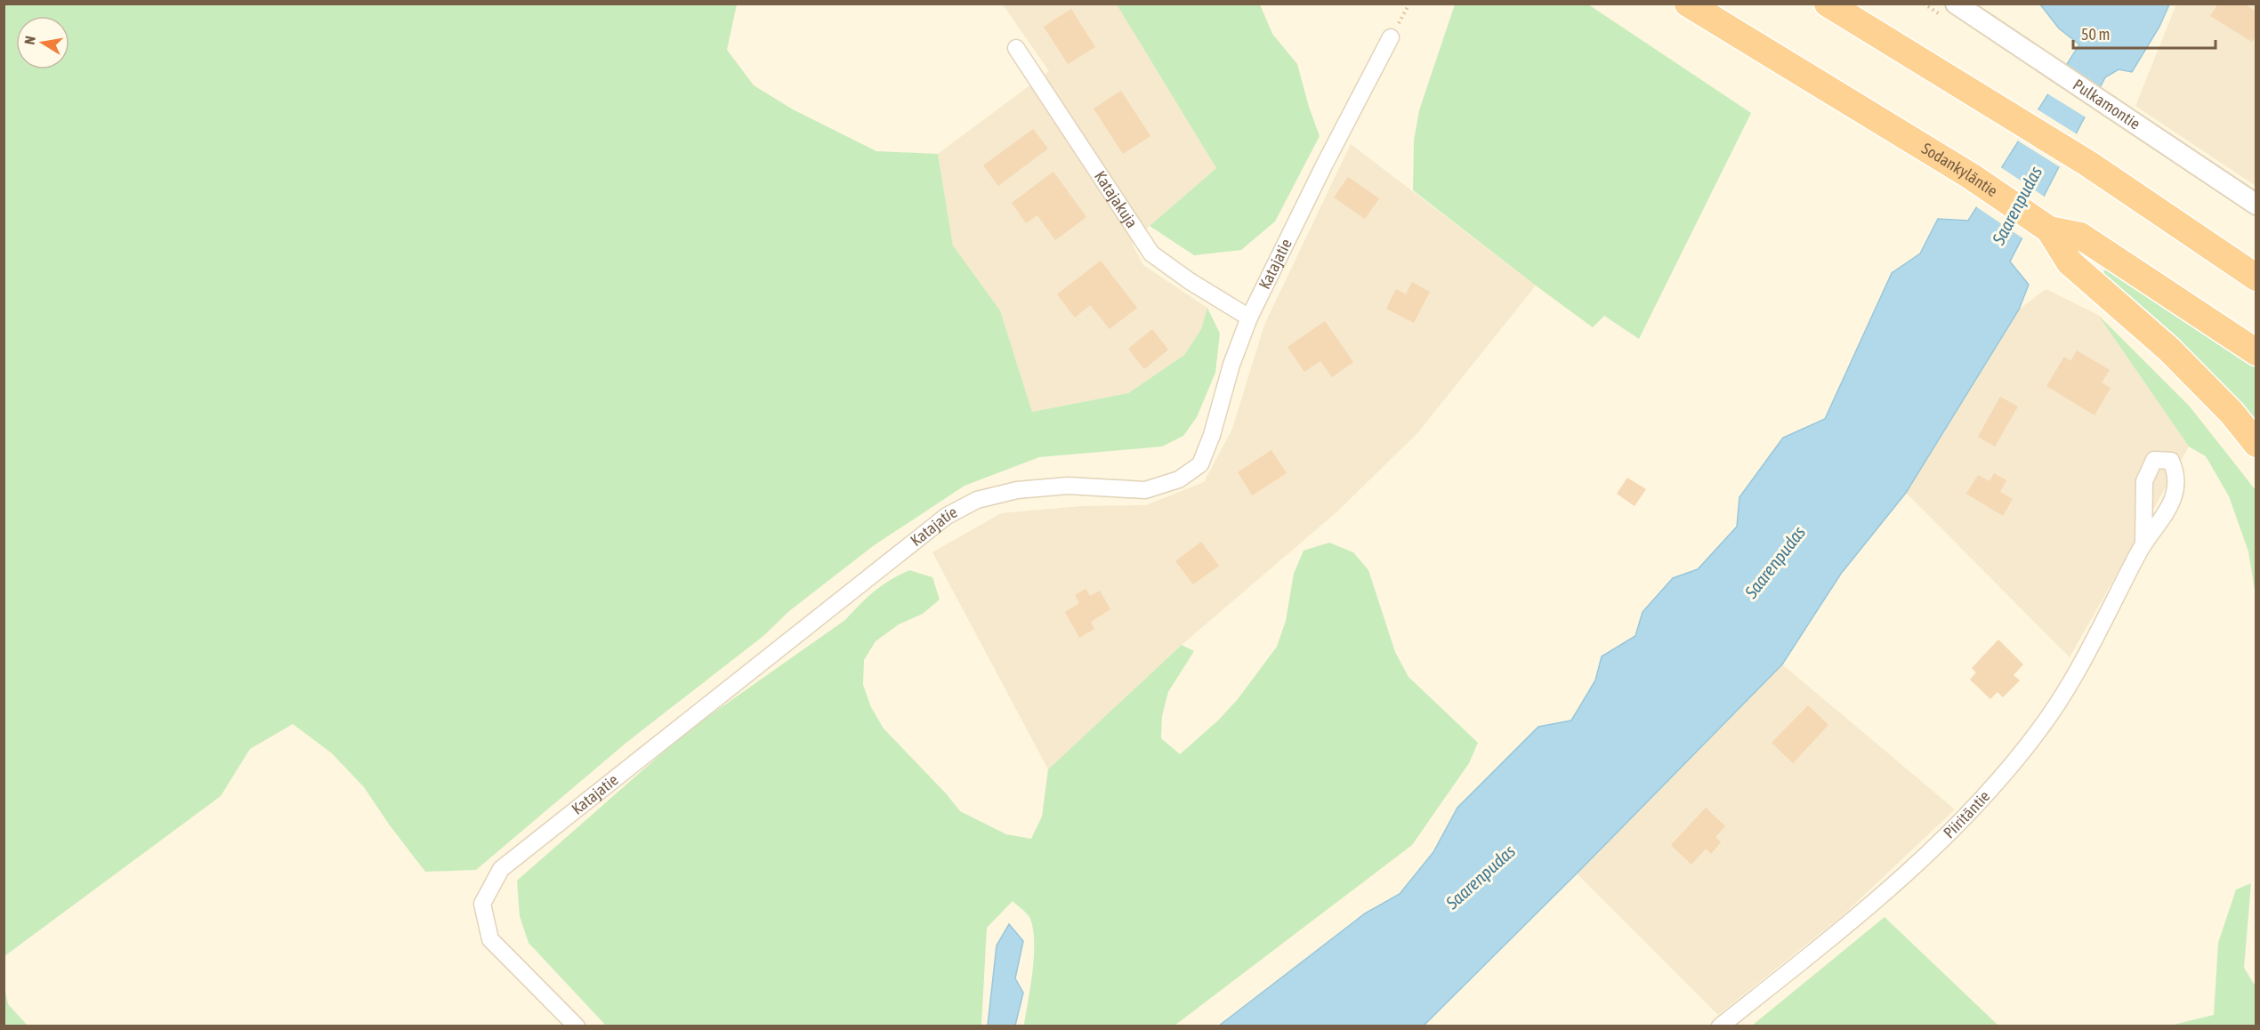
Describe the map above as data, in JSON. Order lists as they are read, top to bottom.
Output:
{
  "streets": {
    "highway": ["Sodankyläntie"],
    "street": [
      "Pulkamontie",
      "Katajakuja",
      "Katajatie",
      "Piiritäntie"
    ]
  },
  "crossings": [
    ["Katajakuja", "Katajatie"]
  ],
  "water": ["Saarenpudas"],
  "scale_bar": "50 m",
  "north": "left"
}
